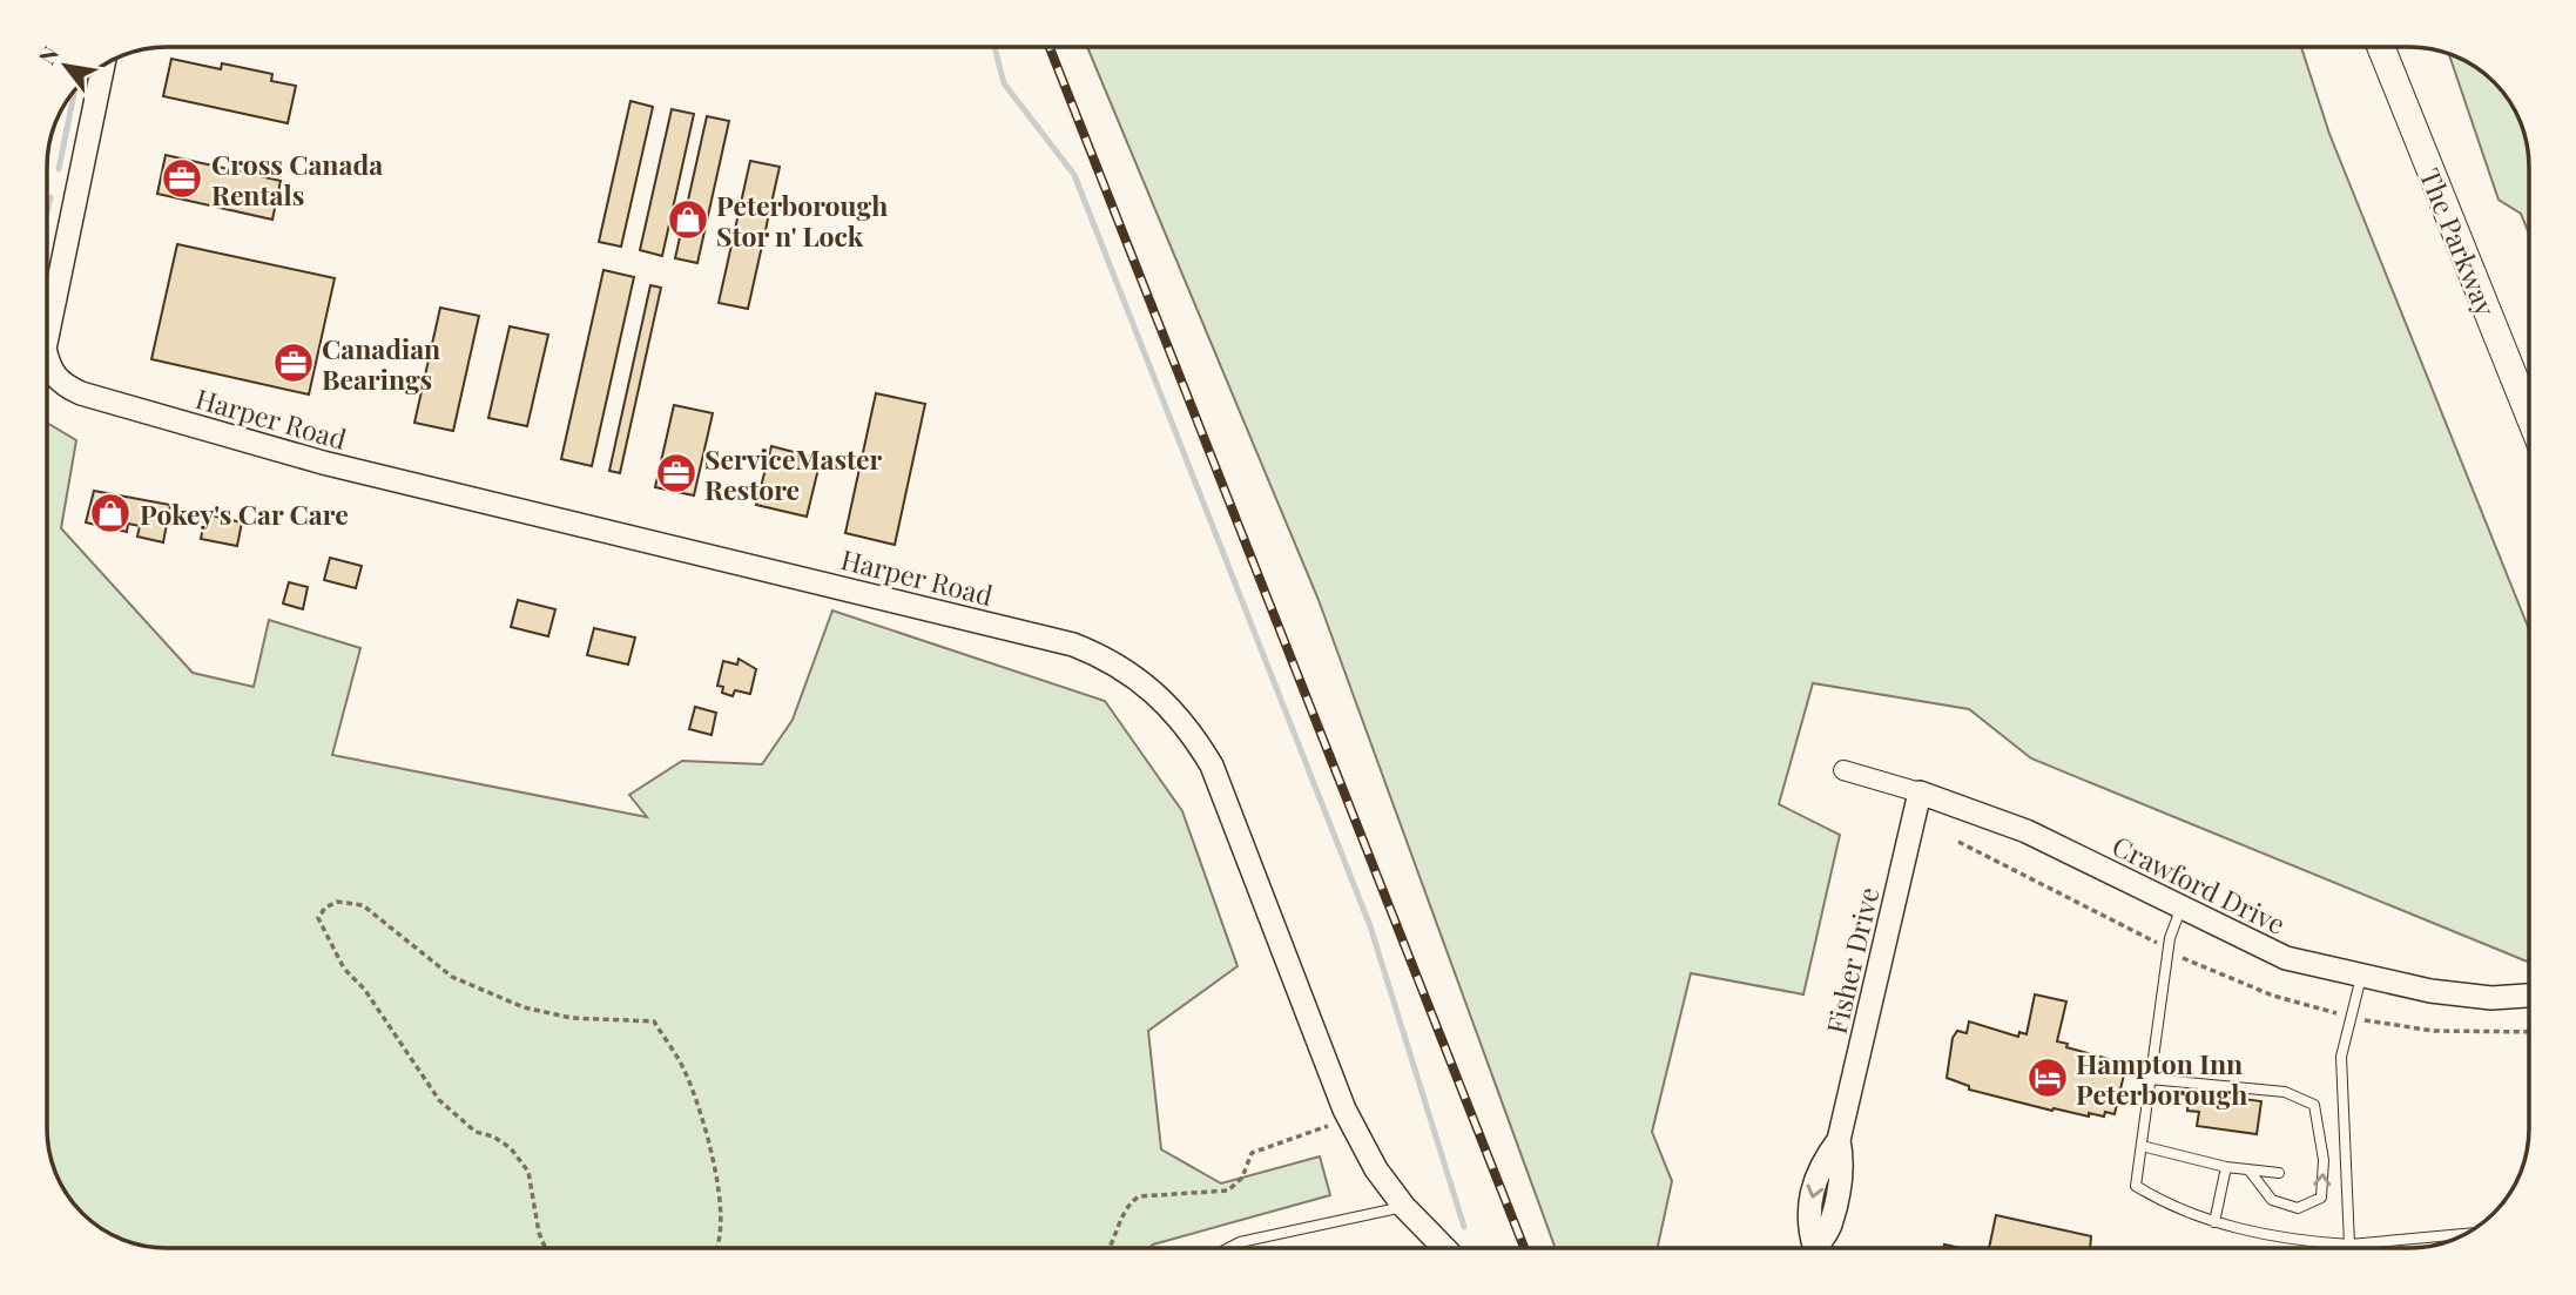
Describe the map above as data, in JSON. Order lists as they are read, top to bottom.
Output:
{
  "streets": {
    "main road": ["The Parkway"],
    "street": ["Harper Road", "Crawford Drive", "Fisher Drive"]
  },
  "crossings": [
    ["Crawford Drive", "Fisher Drive"]
  ],
  "places": {
    "office": ["Cross Canada Rentals", "Canadian Bearings", "ServiceMaster Restore"],
    "shop": ["Peterborough Stor n' Lock", "Pokey's Car Care"],
    "hotel": ["Hampton Inn Peterborough"]
  },
  "north": "top left"
}
